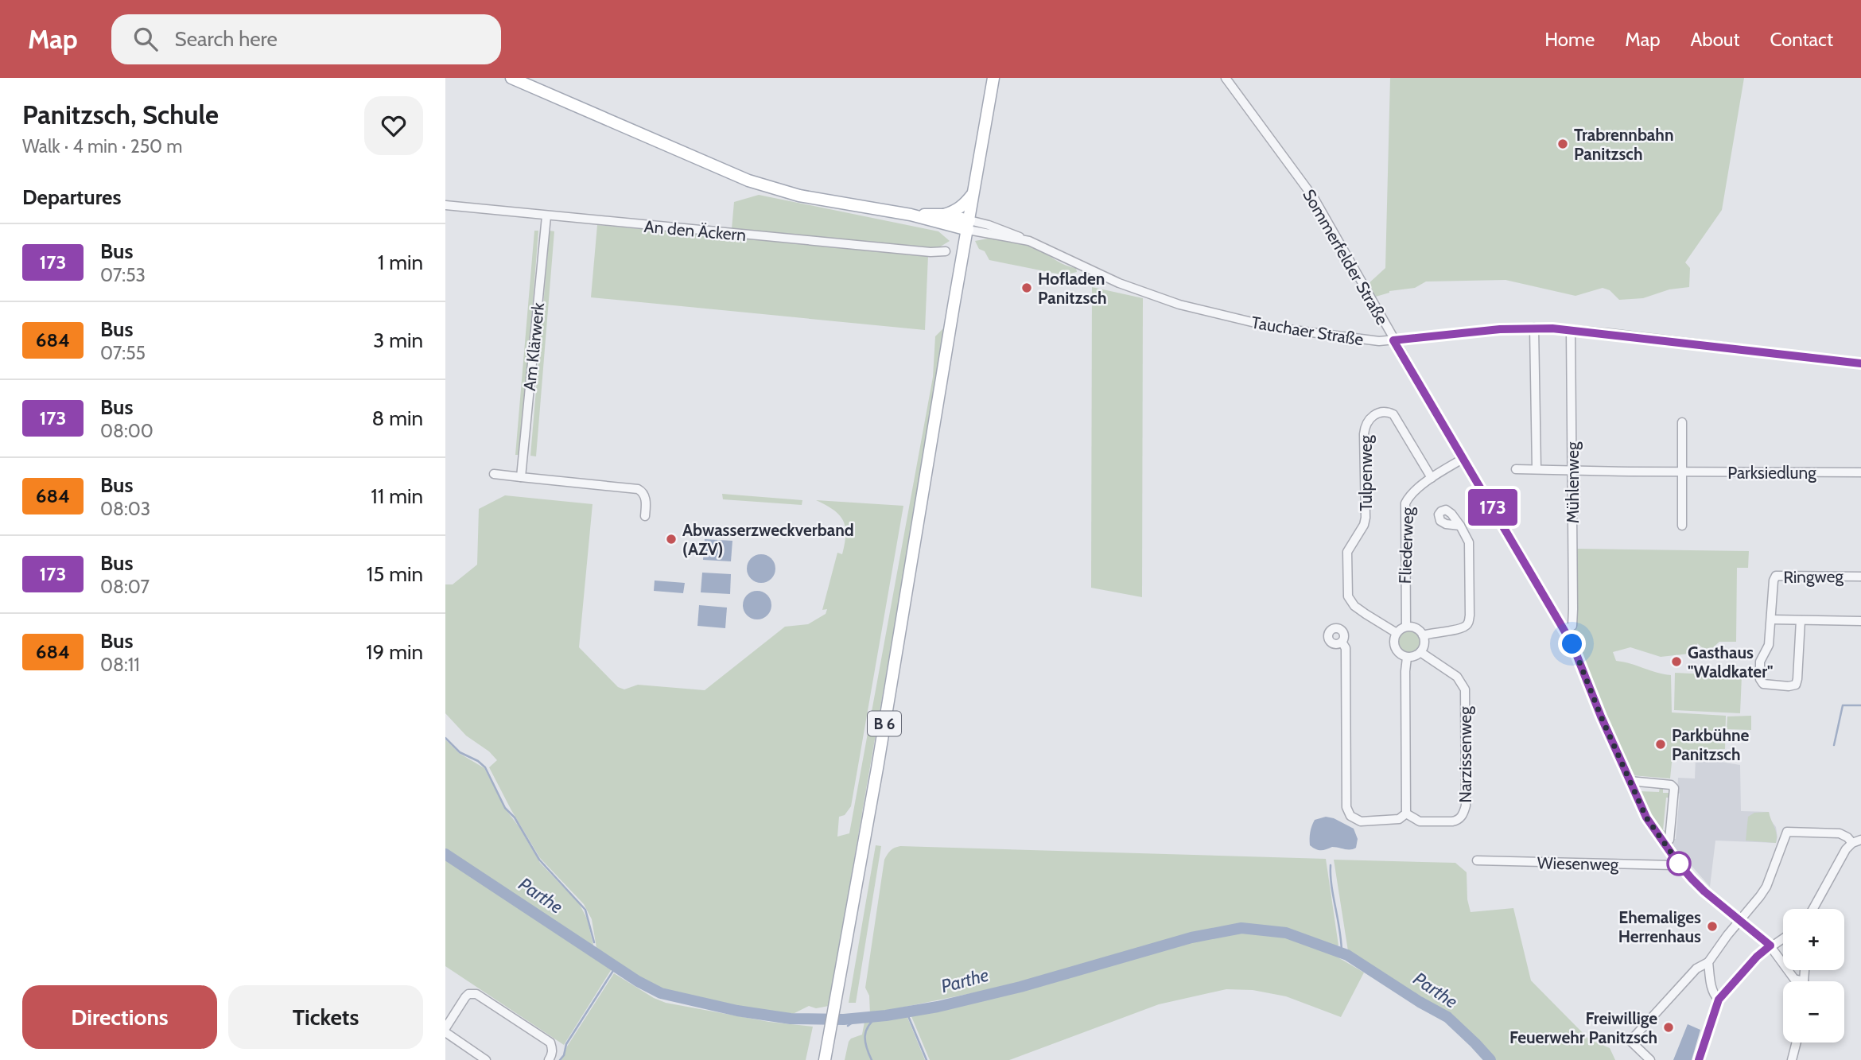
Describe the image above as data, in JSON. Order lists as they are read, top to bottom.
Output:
{
  "streets": {
    "main road": ["B 6"],
    "street": [
      "An den Äckern",
      "Sommerfelder Straße",
      "Tauchaer Straße",
      "Am Klärwerk",
      "Parksiedlung",
      "Tulpenweg",
      "Mühlenweg",
      "Fliederweg",
      "Ringweg",
      "Narzissenweg",
      "Wiesenweg"
    ]
  },
  "crossings": [
    ["An den Äckern", "Am Klärwerk"],
    ["Sommerfelder Straße", "Tauchaer Straße"],
    ["Sommerfelder Straße", "Mühlenweg"],
    ["Sommerfelder Straße", "Fliederweg"],
    ["Sommerfelder Straße", "Wiesenweg"],
    ["Tauchaer Straße", "Mühlenweg"],
    ["Tauchaer Straße", "B 6"],
    ["Parksiedlung", "Mühlenweg"],
    ["Tulpenweg", "Fliederweg"],
    ["Tulpenweg", "Narzissenweg"],
    ["Fliederweg", "Narzissenweg"]
  ],
  "water": ["Parthe"],
  "places": [
    "Trabrennbahn Panitzsch",
    "Hofladen Panitzsch",
    "Abwasserzweckverband (AZV)",
    "Gasthaus \"Waldkater\"",
    "Parkbühne Panitzsch",
    "Ehemaliges Herrenhaus",
    "Freiwillige Feuerwehr Panitzsch"
  ],
  "lines": ["bus line 173"],
  "page": {
    "header": "Map",
    "search": "Search here",
    "nav": [
      "Home",
      "Map",
      "About",
      "Contact"
    ],
    "heading": [
      ["Panitzsch, Schule", "Walk · 4 min · 250 m"],
      "Departures"
    ],
    "on_map": "173",
    "list": [
      {
        "mark": "173",
        "name": "Bus",
        "note": "07:53",
        "value": "1 min"
      },
      {
        "mark": "684",
        "name": "Bus",
        "note": "07:55",
        "value": "3 min"
      },
      {
        "mark": "173",
        "name": "Bus",
        "note": "08:00",
        "value": "8 min"
      },
      {
        "mark": "684",
        "name": "Bus",
        "note": "08:03",
        "value": "11 min"
      },
      {
        "mark": "173",
        "name": "Bus",
        "note": "08:07",
        "value": "15 min"
      },
      {
        "mark": "684",
        "name": "Bus",
        "note": "08:11",
        "value": "19 min"
      }
    ],
    "map_buttons": ["+", "−"],
    "buttons": ["Directions", "Tickets"]
  }
}
